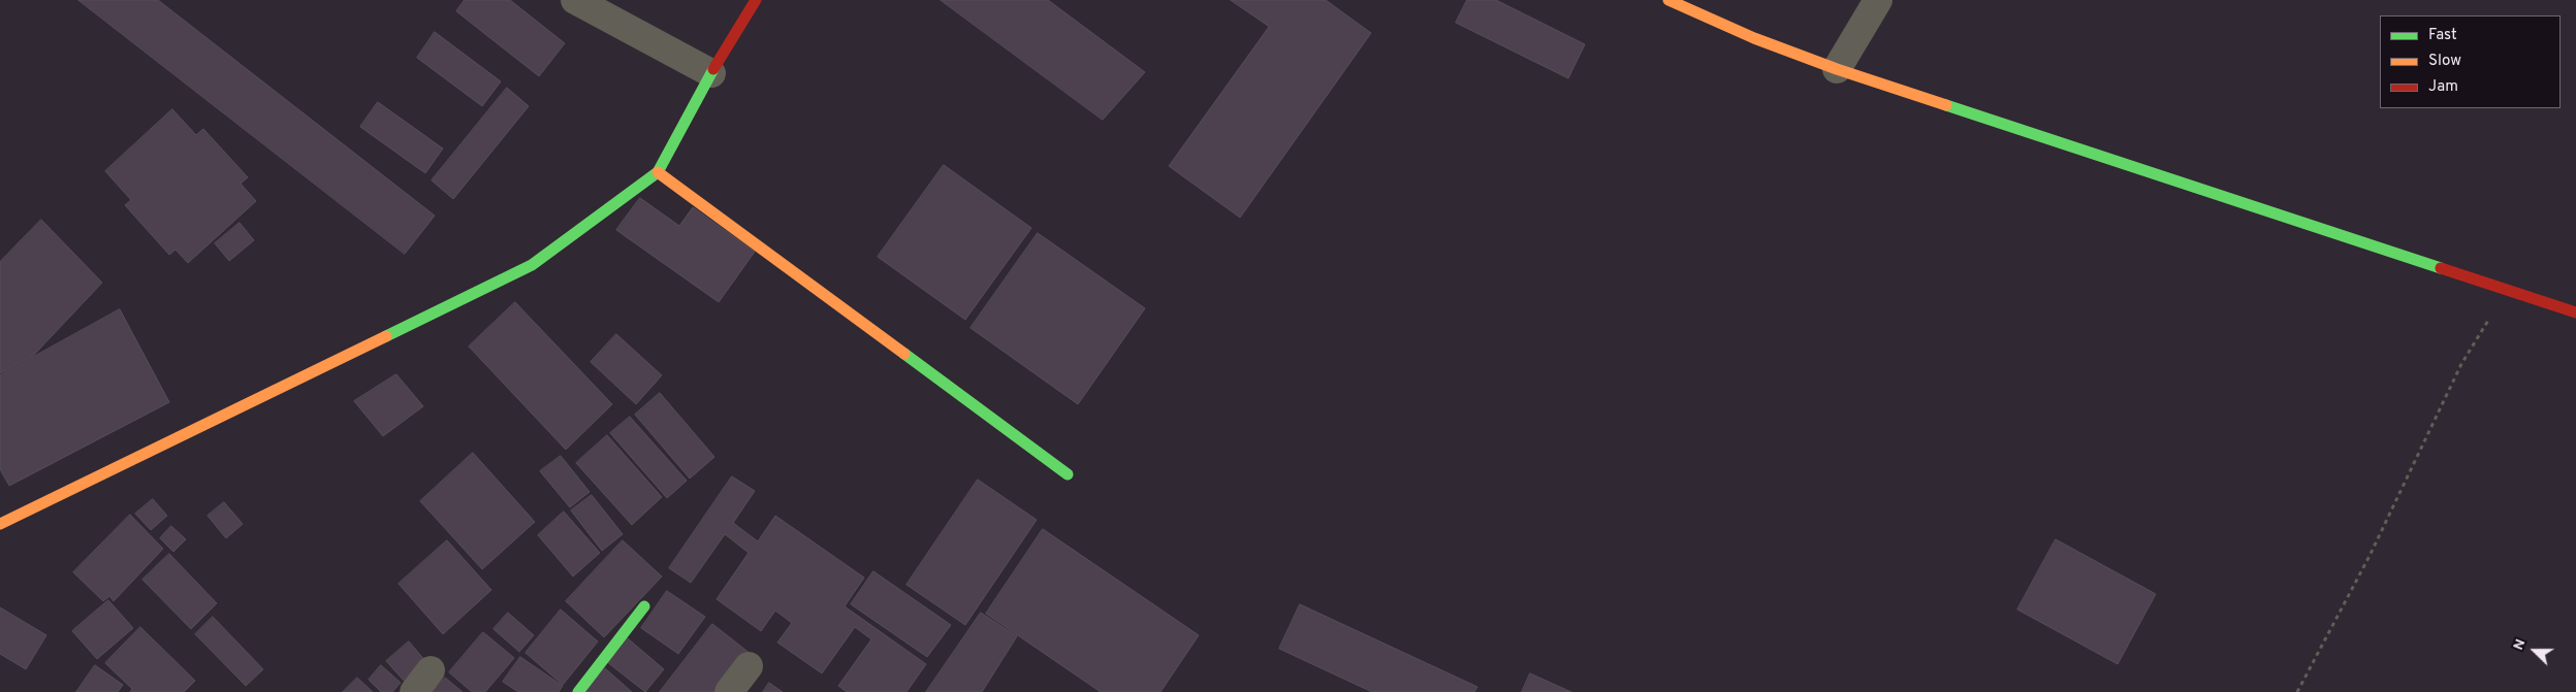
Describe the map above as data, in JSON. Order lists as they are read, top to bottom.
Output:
{
  "legend": ["Fast", "Slow", "Jam"],
  "north": "left"
}
